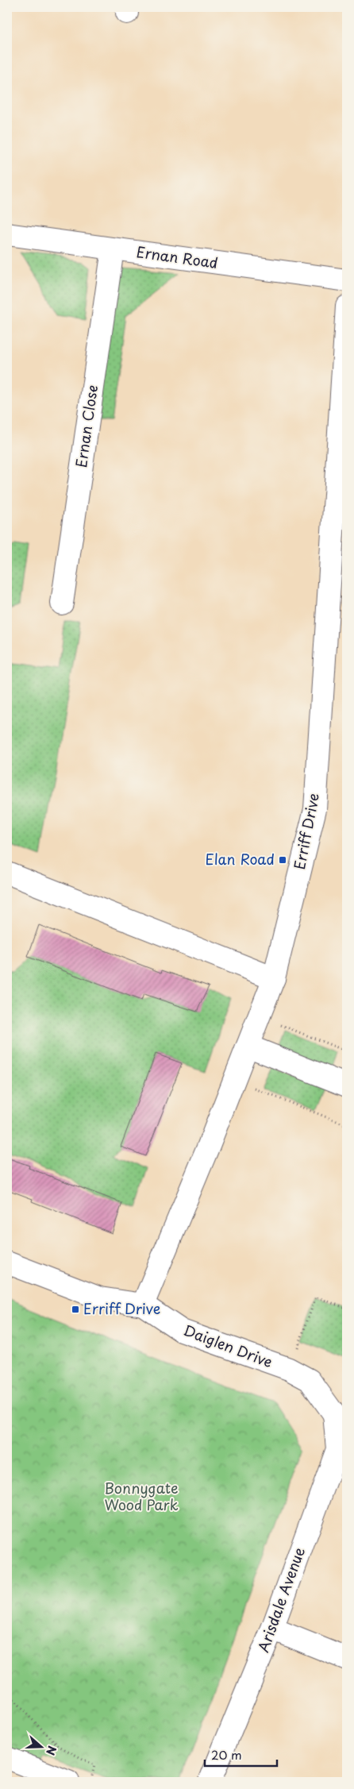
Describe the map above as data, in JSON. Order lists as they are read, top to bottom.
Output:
{
  "streets": {
    "street": [
      "Ernan Road",
      "Ernan Close",
      "Erriff Drive",
      "Daiglen Drive",
      "Arisdale Avenue"
    ]
  },
  "crossings": [
    ["Ernan Road", "Ernan Close"],
    ["Erriff Drive", "Daiglen Drive"],
    ["Daiglen Drive", "Arisdale Avenue"]
  ],
  "parks": ["Bonnygate Wood Park"],
  "places": {
    "transit": ["Elan Road", "Erriff Drive"]
  },
  "scale_bar": "20 m",
  "north": "right"
}
